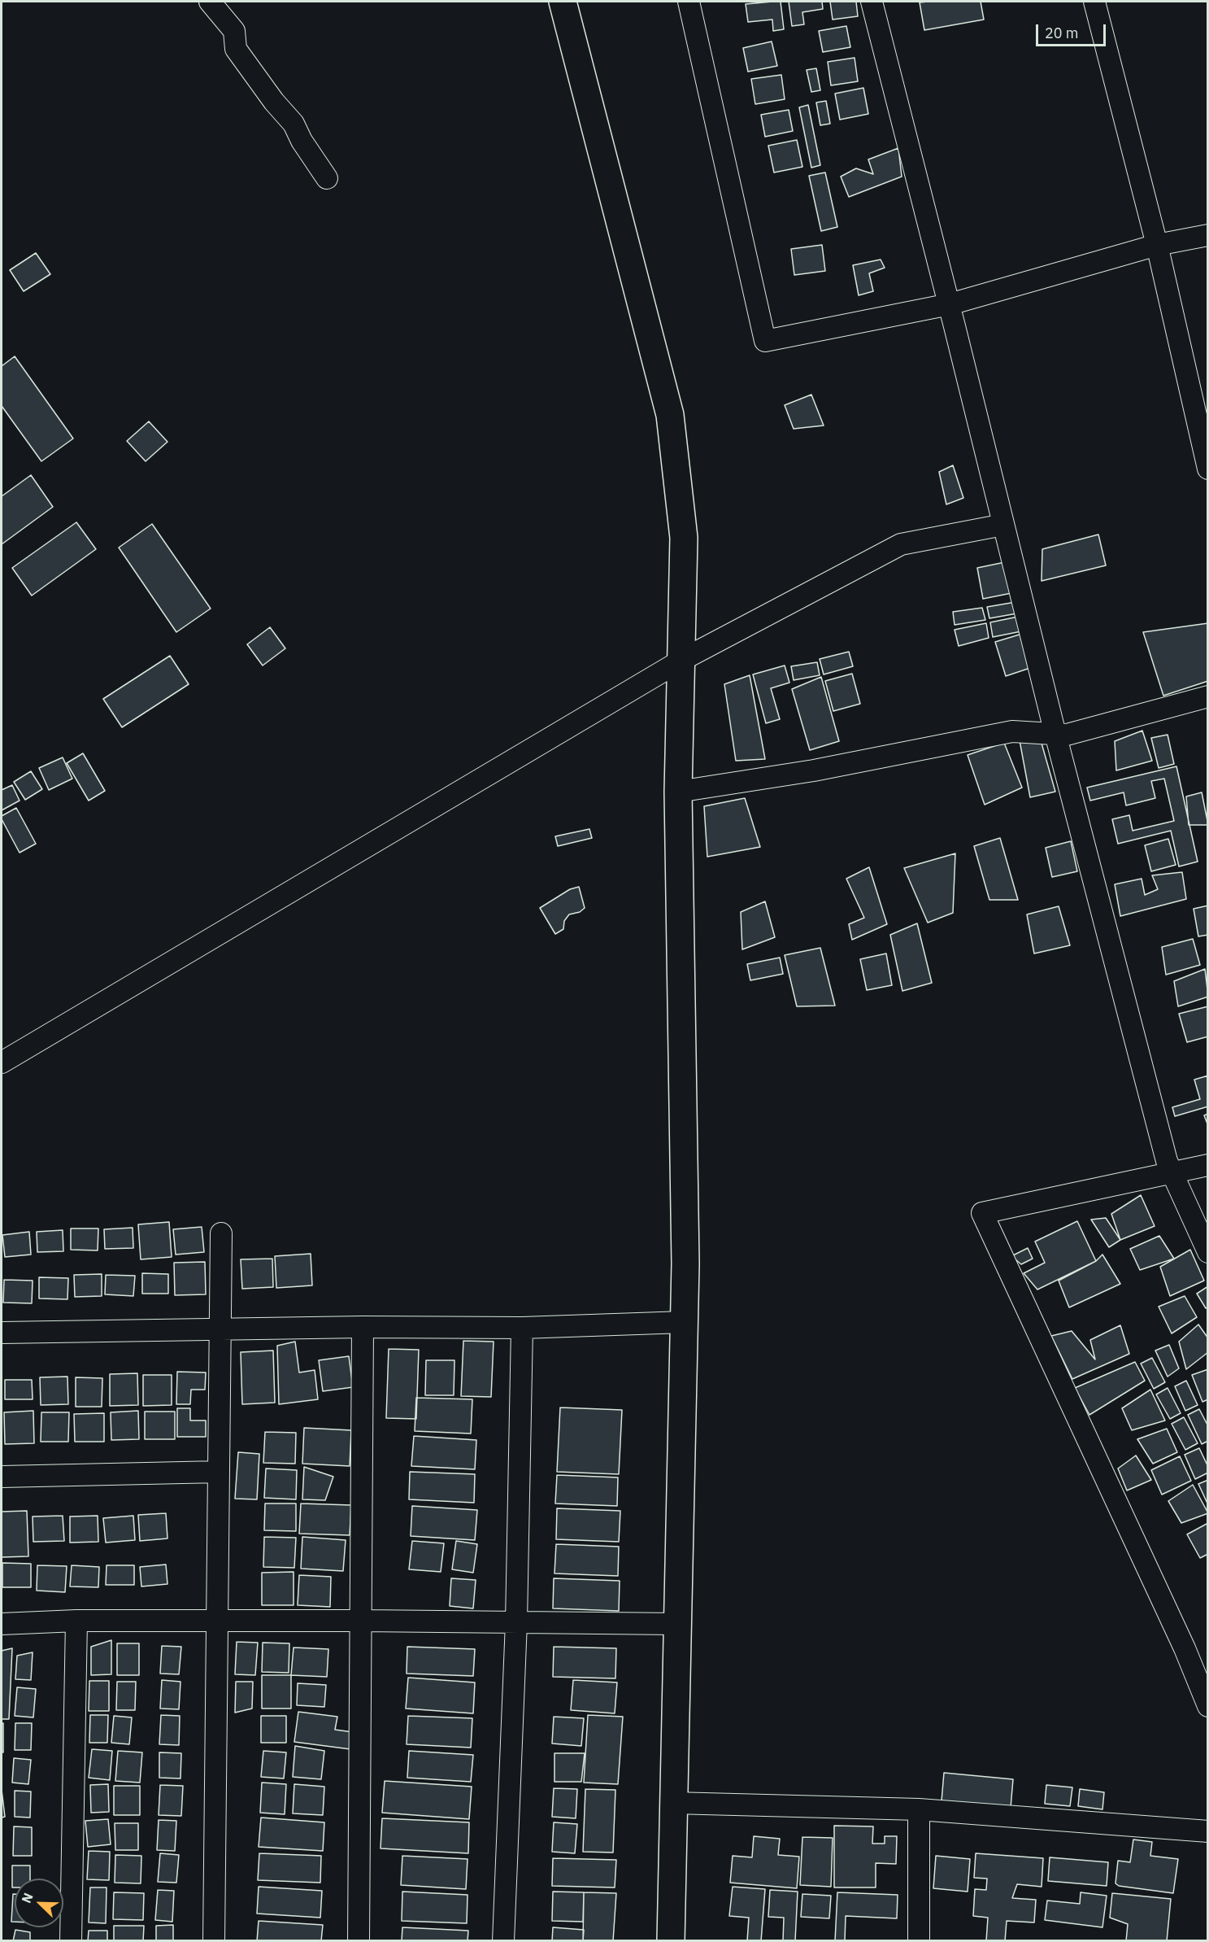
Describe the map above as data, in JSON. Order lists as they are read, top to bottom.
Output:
{
  "scale_bar": "20 m",
  "north": "top left"
}
